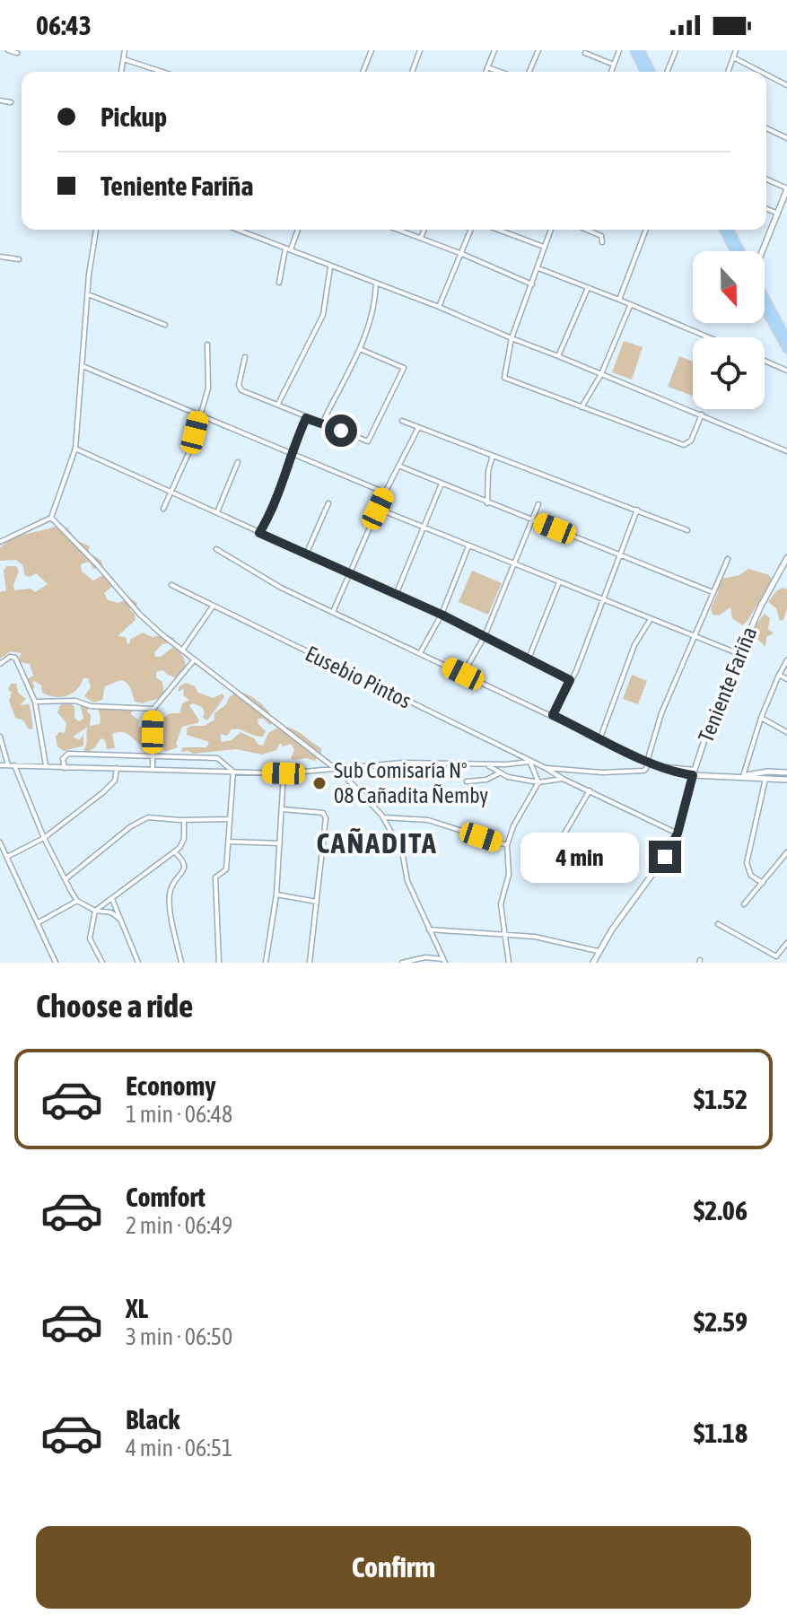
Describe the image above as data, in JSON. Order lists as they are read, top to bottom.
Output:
{
  "streets": {
    "street": ["Eusebio Pintos", "Teniente Fariña"]
  },
  "districts": ["CAÑADITA"],
  "places": ["Sub Comisaría N° 08 Cañadita Ñemby"],
  "north": "bottom",
  "page": {
    "status": "06:43",
    "banner": ["Pickup", "Teniente Fariña"],
    "bubble": "4 min",
    "heading": "Choose a ride",
    "list": [
      {
        "name": "Economy",
        "note": "1 min · 06:48",
        "value": "$1.52"
      },
      {
        "name": "Comfort",
        "note": "2 min · 06:49",
        "value": "$2.06"
      },
      {
        "name": "XL",
        "note": "3 min · 06:50",
        "value": "$2.59"
      },
      {
        "name": "Black",
        "note": "4 min · 06:51",
        "value": "$1.18"
      }
    ],
    "buttons": "Confirm"
  }
}
